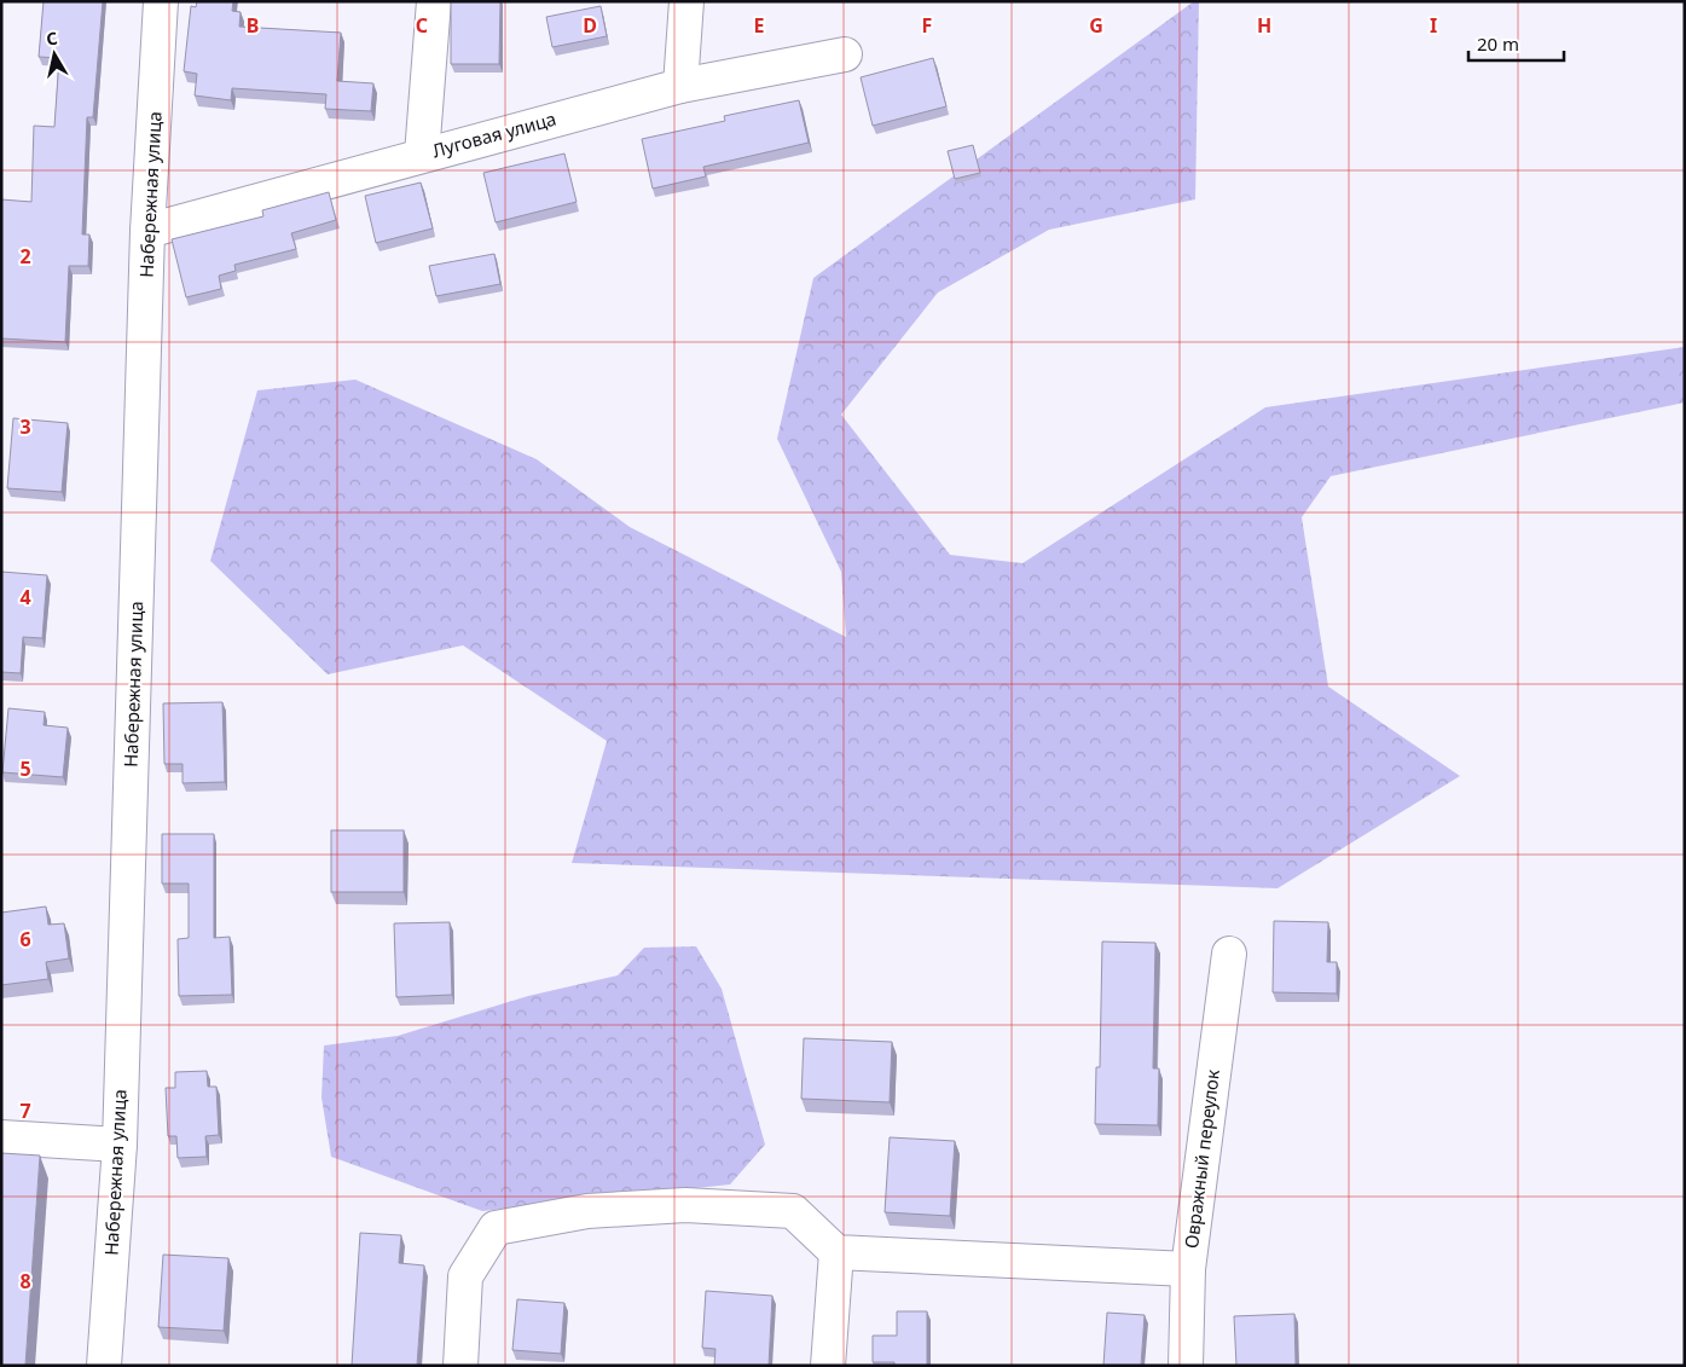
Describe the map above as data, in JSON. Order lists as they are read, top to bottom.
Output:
{
  "streets": {
    "street": ["Луговая улица", "Набережная улица", "Овражный переулок"]
  },
  "crossings": [
    ["Луговая улица", "Набережная улица"]
  ],
  "scale_bar": "20 m",
  "north": "top",
  "grid": {
    "columns": [
      "B",
      "C",
      "D",
      "E",
      "F",
      "G",
      "H",
      "I"
    ],
    "rows": [
      "2",
      "3",
      "4",
      "5",
      "6",
      "7",
      "8"
    ]
  }
}
